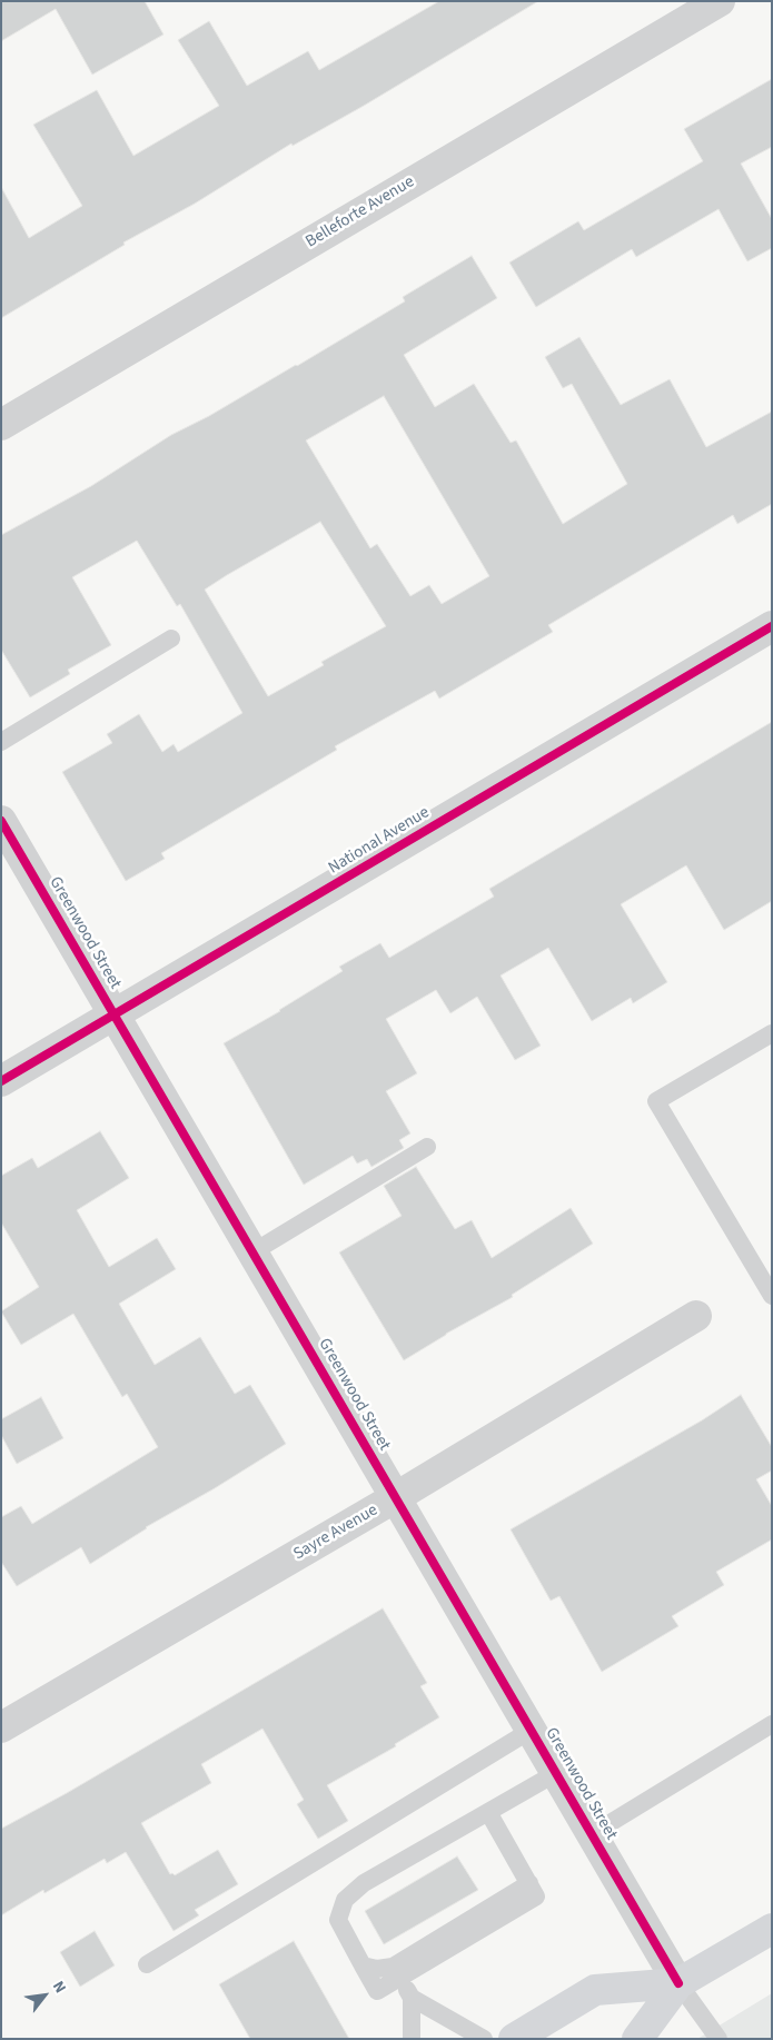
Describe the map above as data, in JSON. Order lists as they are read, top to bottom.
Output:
{
  "streets": {
    "street": [
      "Belleforte Avenue",
      "National Avenue",
      "Greenwood Street",
      "Sayre Avenue"
    ]
  },
  "crossings": [
    ["National Avenue", "Greenwood Street"],
    ["Greenwood Street", "Sayre Avenue"]
  ],
  "north": "top right"
}
